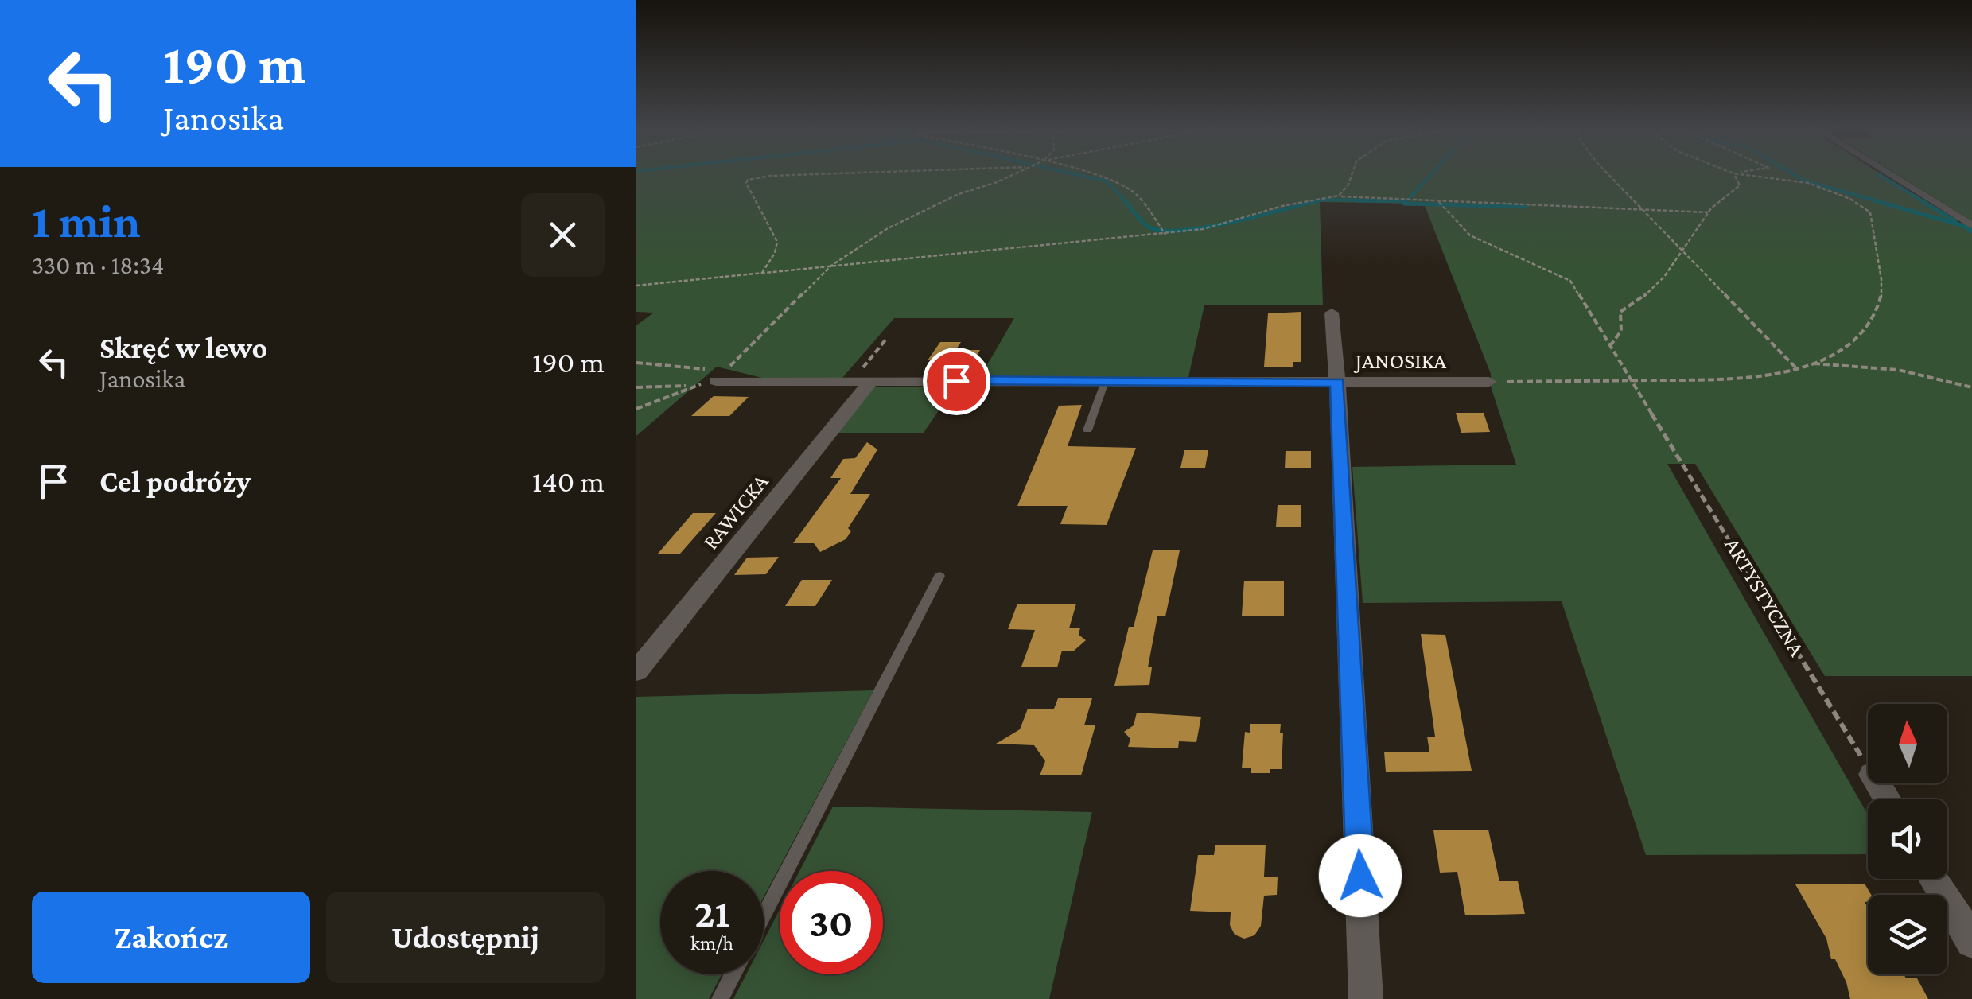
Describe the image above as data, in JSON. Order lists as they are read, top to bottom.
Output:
{
  "streets": {
    "street": ["JANOSIKA", "RAWICKA"],
    "path": ["ARTYSTYCZNA"]
  },
  "crossings": [
    ["JANOSIKA", "RAWICKA"]
  ],
  "north": "top",
  "page": {
    "turn": ["190 m", "Janosika"],
    "heading": ["1 min", "330 m · 18:34"],
    "list": [
      {
        "name": "Skręć w lewo",
        "note": "Janosika",
        "value": "190 m"
      },
      {
        "name": "Cel podróży",
        "value": "140 m"
      }
    ],
    "speed": "21 km/h",
    "limit": "30",
    "buttons": ["Zakończ", "Udostępnij"]
  }
}
